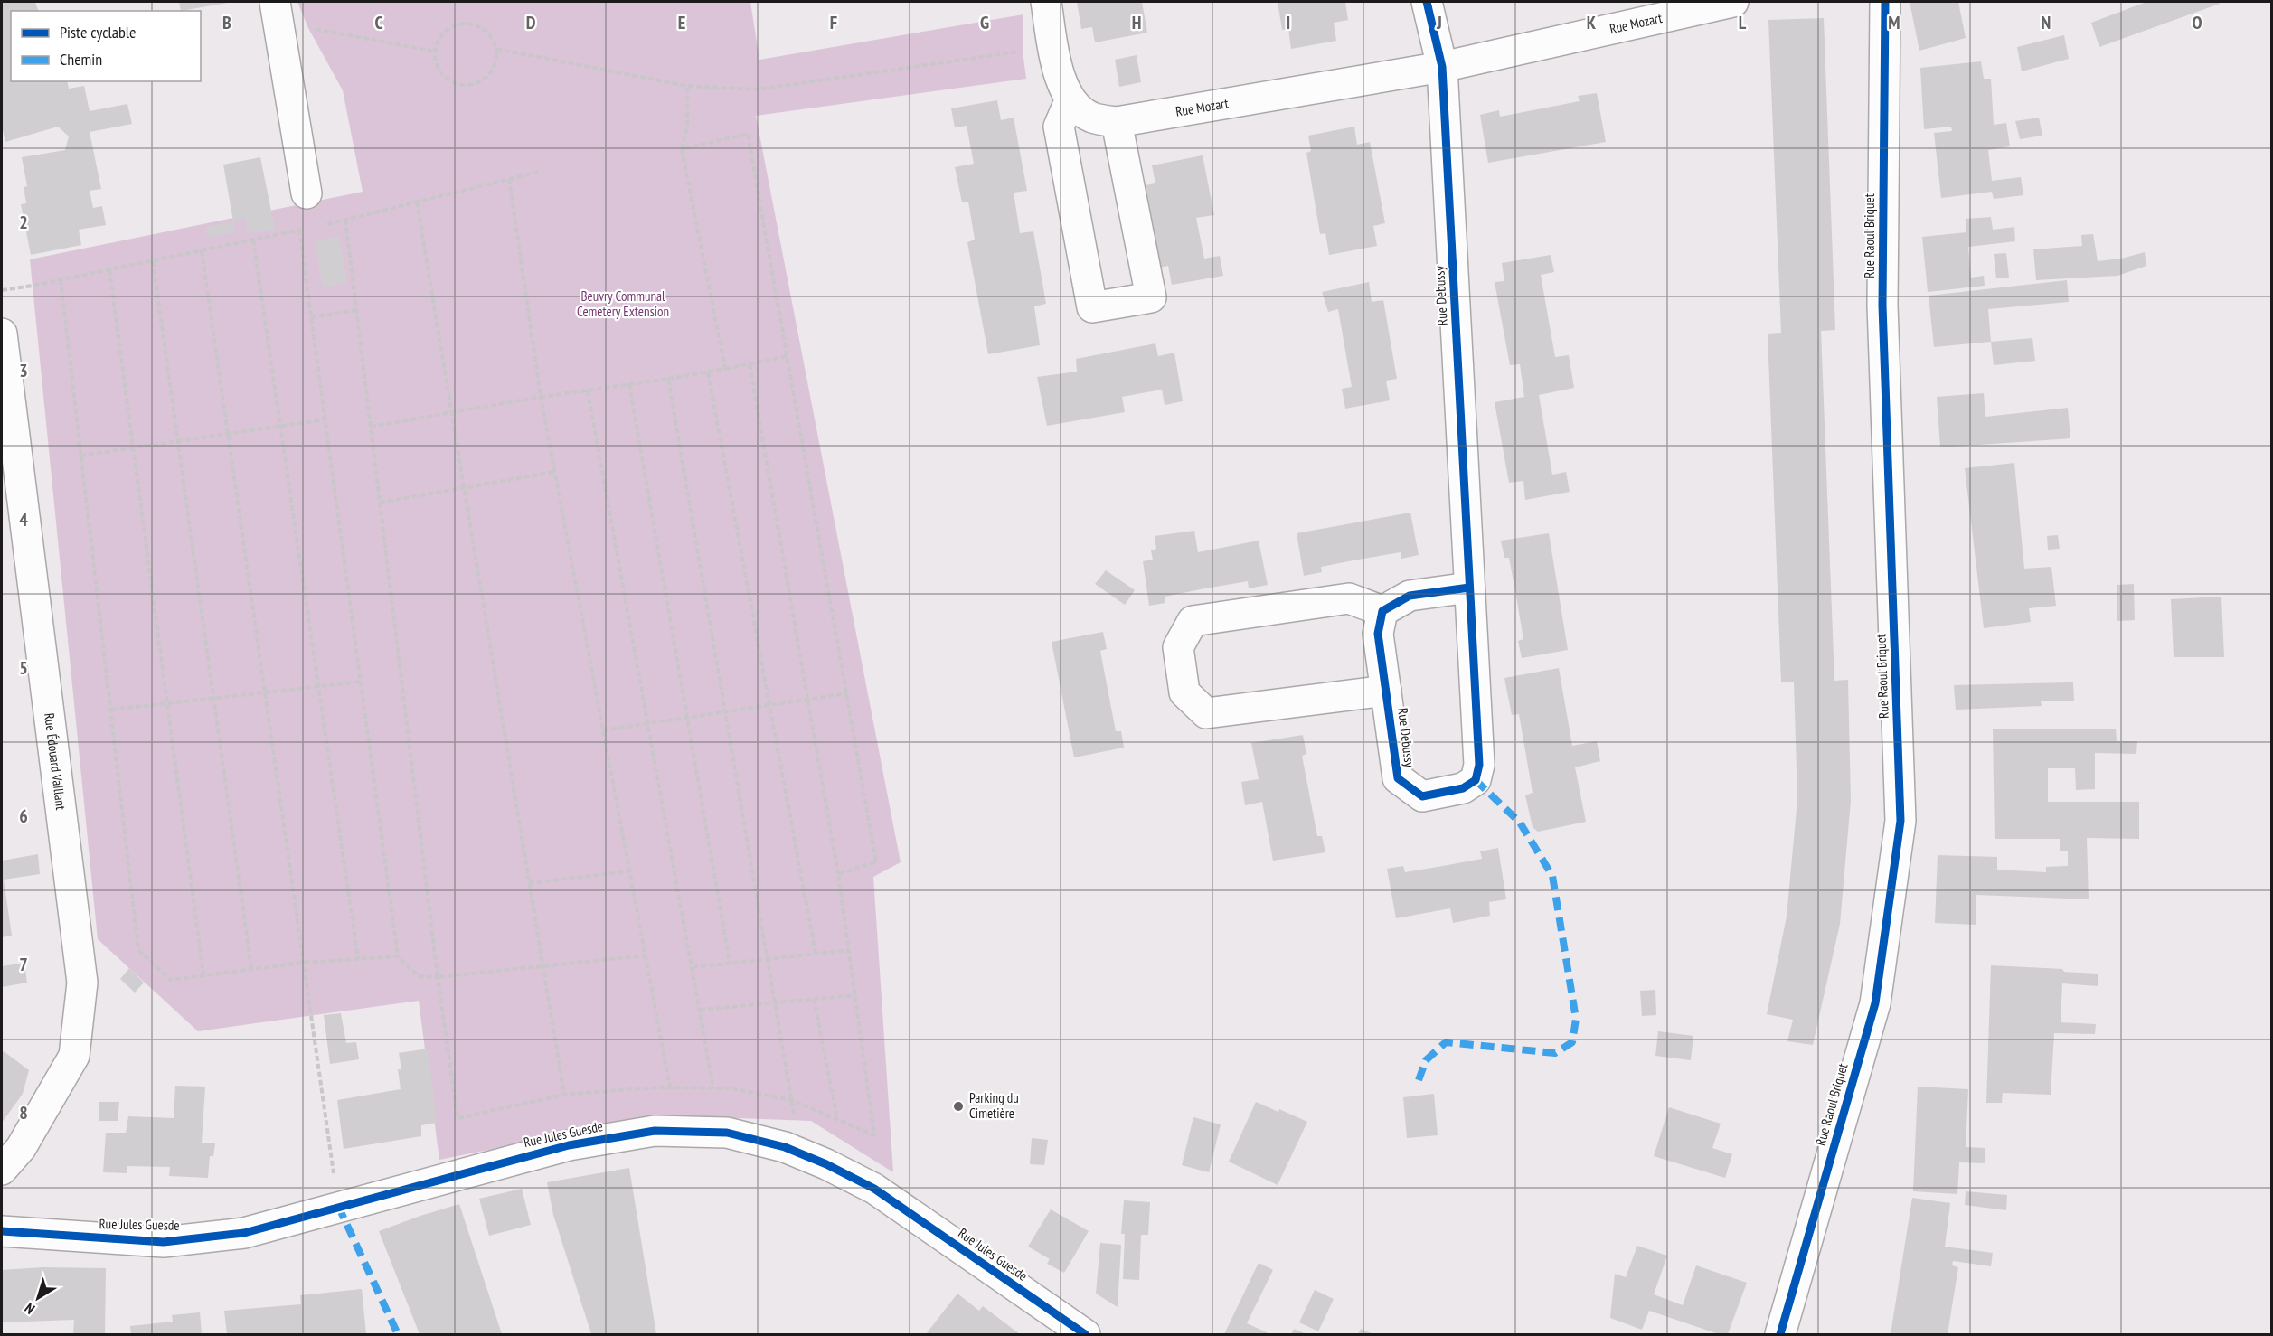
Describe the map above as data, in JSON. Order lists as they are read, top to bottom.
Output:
{
  "streets": {
    "street": [
      "Rue Mozart",
      "Rue Raoul Briquet",
      "Rue Debussy",
      "Rue Édouard Vaillant",
      "Rue Jules Guesde"
    ]
  },
  "crossings": [
    ["Rue Mozart", "Rue Debussy"]
  ],
  "parks": ["Beuvry Communal Cemetery Extension"],
  "places": ["Parking du Cimetière"],
  "legend": ["Piste cyclable", "Chemin"],
  "north": "bottom left",
  "grid": {
    "columns": [
      "B",
      "C",
      "D",
      "E",
      "F",
      "G",
      "H",
      "I",
      "J",
      "K",
      "L",
      "M",
      "N",
      "O"
    ],
    "rows": [
      "2",
      "3",
      "4",
      "5",
      "6",
      "7",
      "8"
    ]
  }
}
